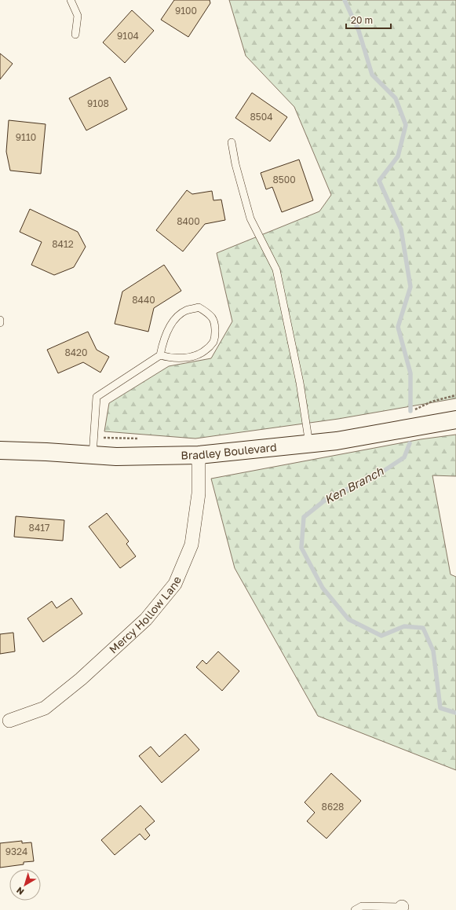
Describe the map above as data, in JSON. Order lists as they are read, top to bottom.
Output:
{
  "streets": {
    "main road": ["Bradley Boulevard"],
    "street": ["Mercy Hollow Lane"]
  },
  "crossings": [
    ["Bradley Boulevard", "Mercy Hollow Lane"]
  ],
  "water": ["Ken Branch"],
  "house_numbers": [
    "9100",
    "9104",
    "9108",
    "8504",
    "9110",
    "8500",
    "8400",
    "8412",
    "8440",
    "8420",
    "8417",
    "8628",
    "9324"
  ],
  "scale_bar": "20 m",
  "north": "bottom left"
}
